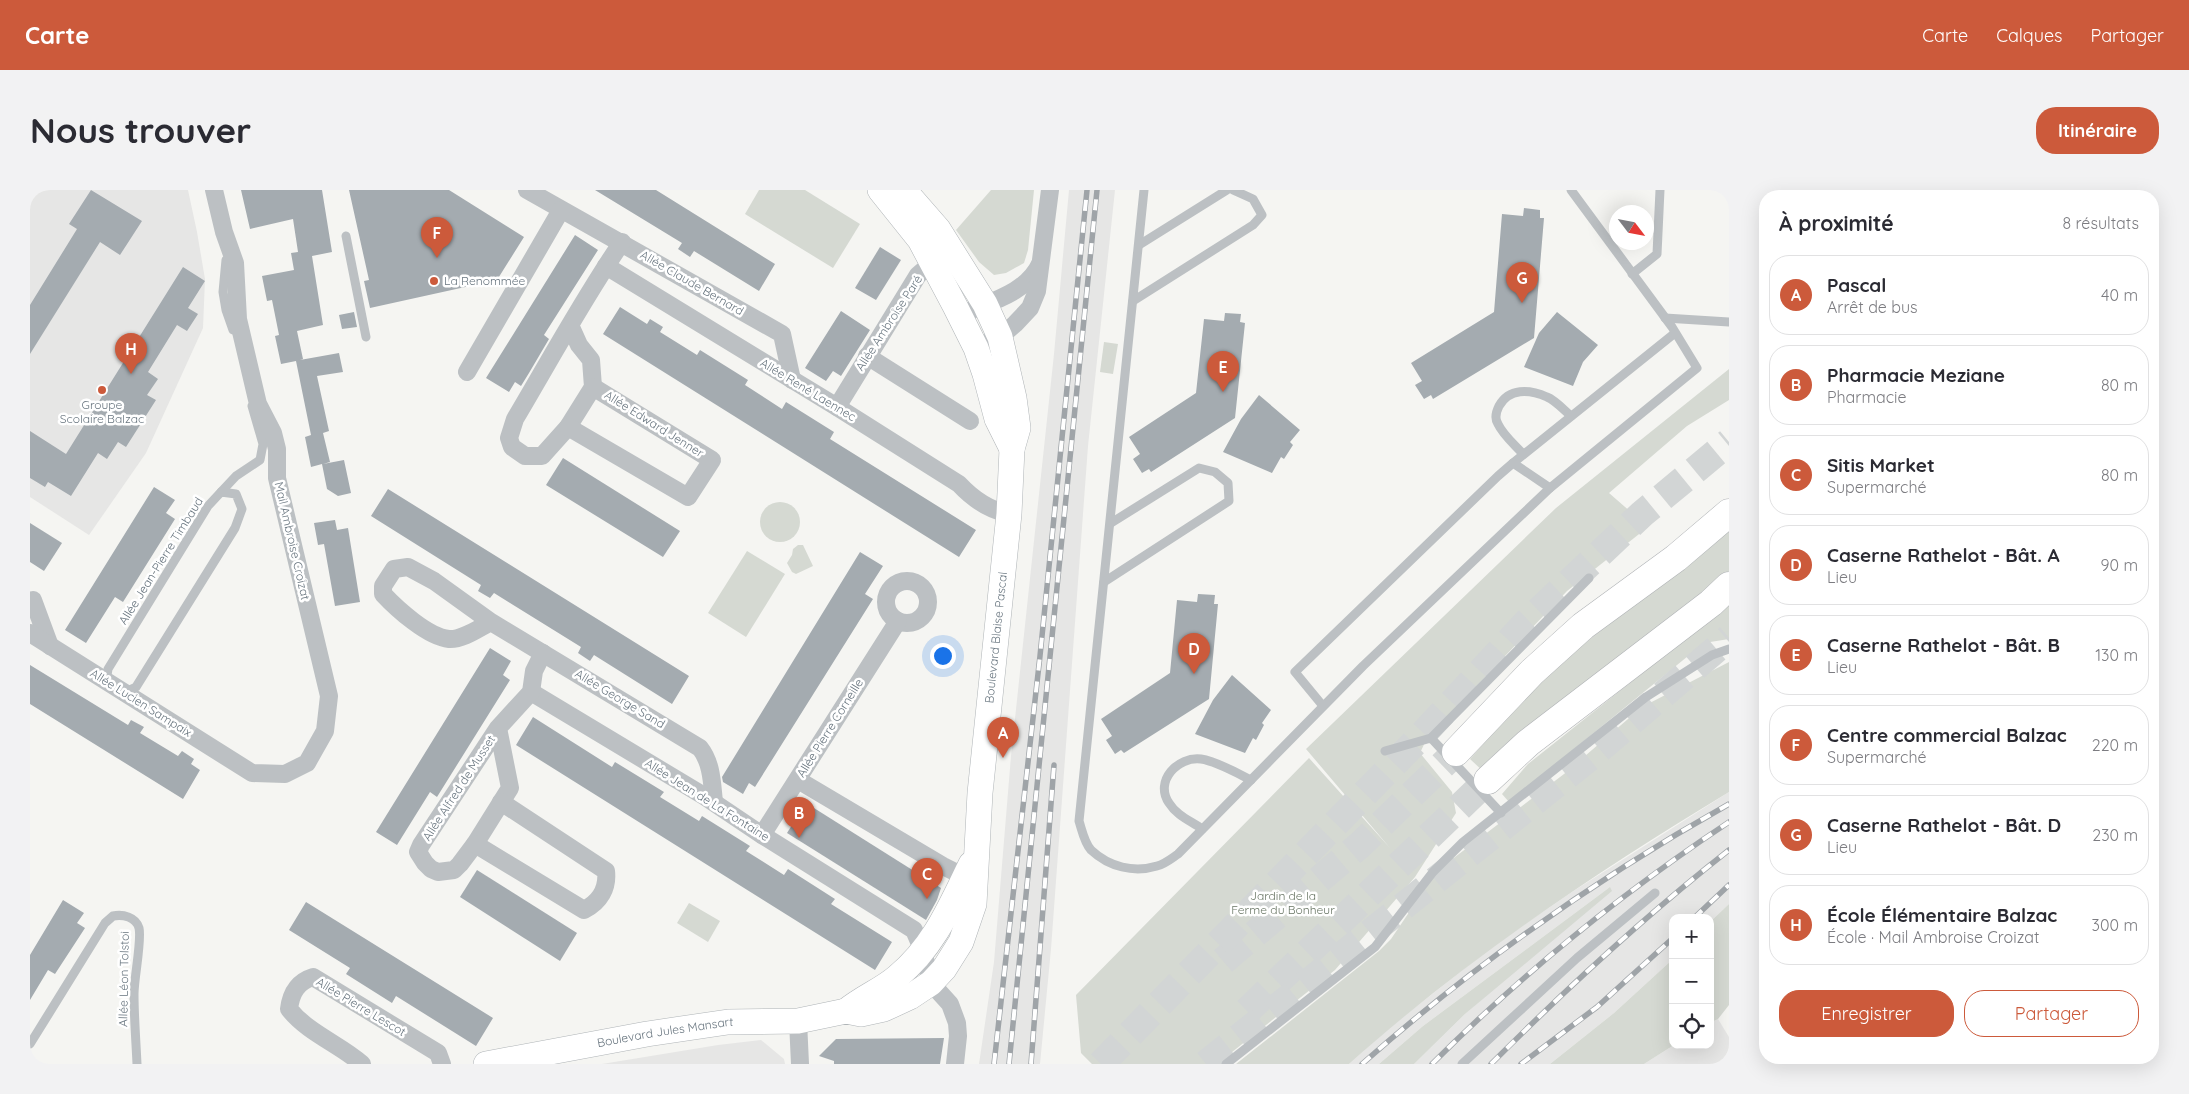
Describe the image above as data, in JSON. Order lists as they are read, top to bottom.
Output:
{
  "streets": {
    "street": [
      "Allée Claude Bernard",
      "Allée Ambroise Paré",
      "Allée René Laennec",
      "Allée Edward Jenner",
      "Mail Ambroise Croizat",
      "Boulevard Blaise Pascal",
      "Allée George Sand",
      "Allée Lucien Sampaix",
      "Allée Pierre Corneille",
      "Allée Alfred de Musset",
      "Allée Jean de La Fontaine",
      "Allée Pierre Lescot",
      "Boulevard Jules Mansart"
    ],
    "lane": ["Allée Jean-Pierre Timbaud", "Allée Léon Tolstoi"]
  },
  "crossings": [
    ["Allée Claude Bernard", "Allée René Laennec"],
    ["Allée Ambroise Paré", "Allée René Laennec"],
    ["Allée Ambroise Paré", "Boulevard Blaise Pascal"],
    ["Allée René Laennec", "Boulevard Blaise Pascal"],
    ["Mail Ambroise Croizat", "Allée Lucien Sampaix"],
    ["Allée Jean-Pierre Timbaud", "Allée Lucien Sampaix"],
    ["Boulevard Blaise Pascal", "Allée Jean de La Fontaine"],
    ["Boulevard Blaise Pascal", "Boulevard Jules Mansart"],
    ["Allée George Sand", "Allée Jean de La Fontaine"],
    ["Allée Pierre Corneille", "Allée Jean de La Fontaine"],
    ["Allée Alfred de Musset", "Allée Jean de La Fontaine"],
    ["Allée Jean de La Fontaine", "Boulevard Jules Mansart"]
  ],
  "parks": ["Jardin de la Ferme du Bonheur"],
  "places": ["La Renommée", "Groupe Scolaire Balzac"],
  "north": "bottom right",
  "page": {
    "header": "Carte",
    "nav": ["Carte", "Calques", "Partager"],
    "buttons": [
      "Itinéraire",
      ["Enregistrer", "Partager"]
    ],
    "title": "Nous trouver",
    "heading": ["À proximité", "8 résultats"],
    "pins": [
      "F",
      "G",
      "H",
      "E",
      "D",
      "A",
      "B",
      "C"
    ],
    "list": [
      {
        "mark": "A",
        "name": "Pascal",
        "note": "Arrêt de bus",
        "value": "40 m"
      },
      {
        "mark": "B",
        "name": "Pharmacie Meziane",
        "note": "Pharmacie",
        "value": "80 m"
      },
      {
        "mark": "C",
        "name": "Sitis Market",
        "note": "Supermarché",
        "value": "80 m"
      },
      {
        "mark": "D",
        "name": "Caserne Rathelot - Bât. A",
        "note": "Lieu",
        "value": "90 m"
      },
      {
        "mark": "E",
        "name": "Caserne Rathelot - Bât. B",
        "note": "Lieu",
        "value": "130 m"
      },
      {
        "mark": "F",
        "name": "Centre commercial Balzac",
        "note": "Supermarché",
        "value": "220 m"
      },
      {
        "mark": "G",
        "name": "Caserne Rathelot - Bât. D",
        "note": "Lieu",
        "value": "230 m"
      },
      {
        "mark": "H",
        "name": "École Élémentaire Balzac",
        "note": "École · Mail Ambroise Croizat",
        "value": "300 m"
      }
    ],
    "map_buttons": ["+", "−"]
  }
}
